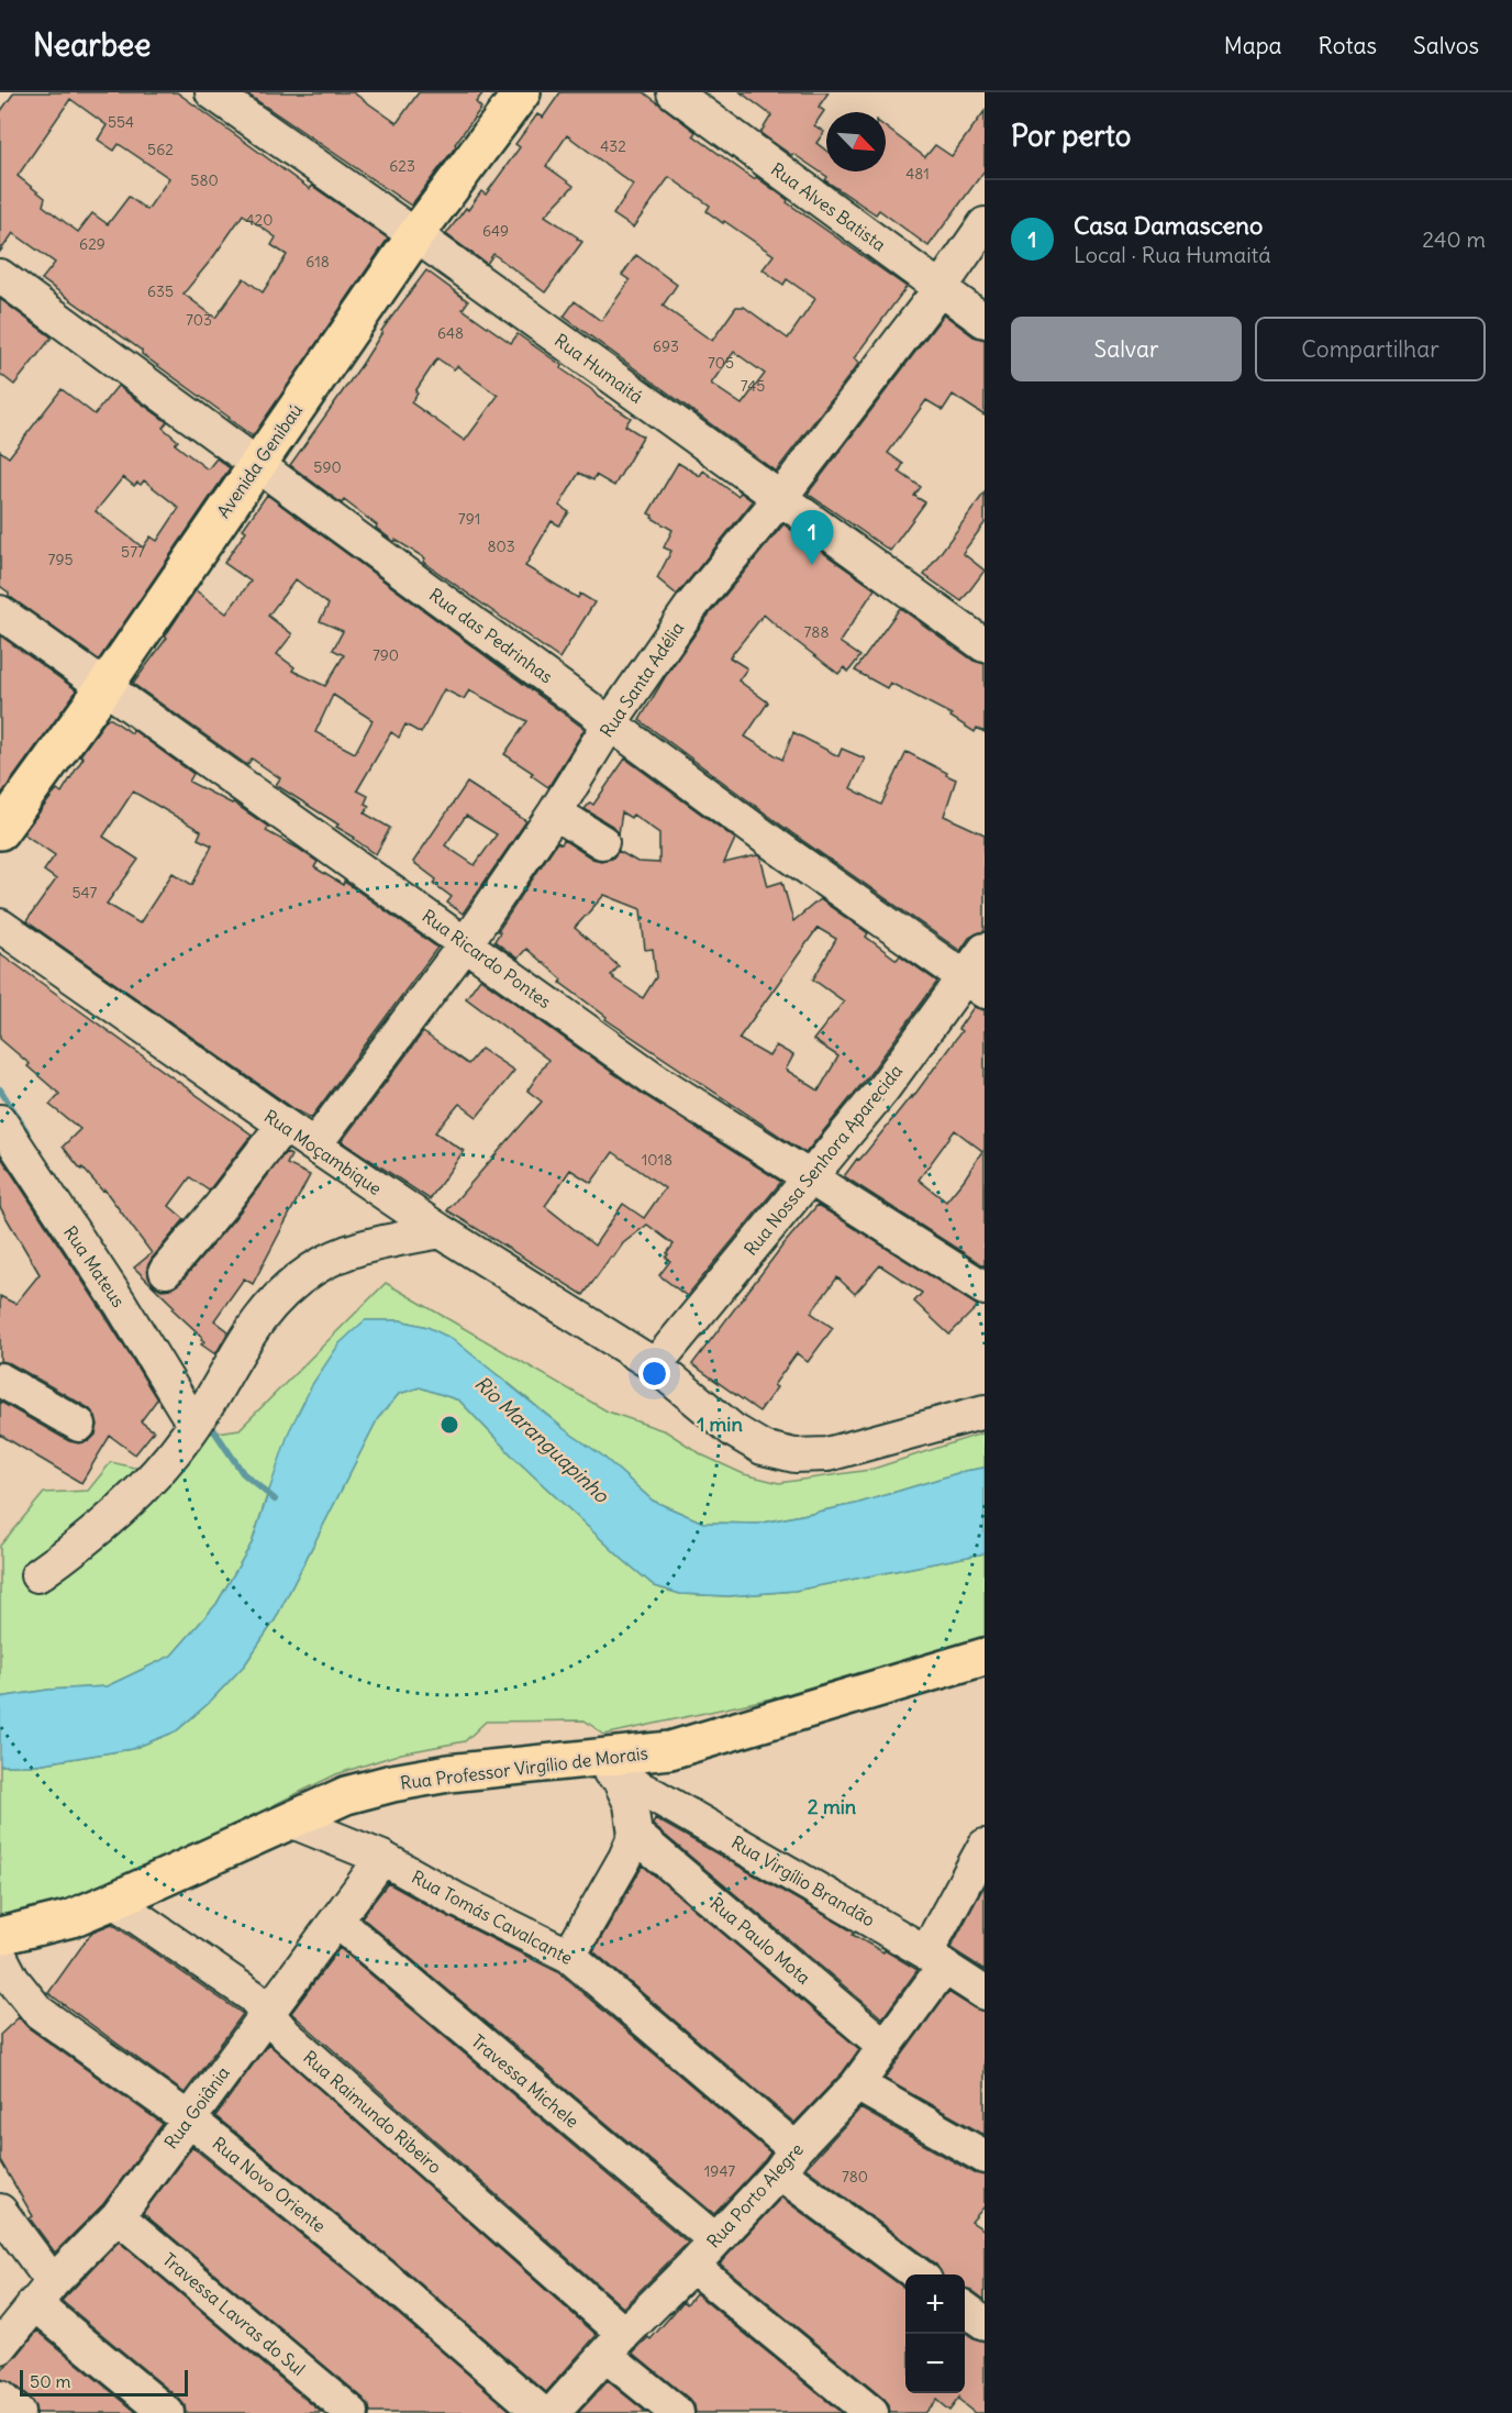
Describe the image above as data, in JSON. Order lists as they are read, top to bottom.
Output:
{
  "streets": {
    "main road": ["Avenida Genibaú", "Rua Professor Virgílio de Morais"],
    "street": [
      "Rua Alves Batista",
      "Rua Humaitá",
      "Rua das Pedrinhas",
      "Rua Santa Adélia",
      "Rua Ricardo Pontes",
      "Rua Moçambique",
      "Rua Nossa Senhora Aparecida",
      "Rua Mateus",
      "Rua Virgílio Brandão",
      "Rua Tomás Cavalcante",
      "Rua Paulo Mota",
      "Travessa Michele",
      "Rua Goiânia",
      "Rua Raimundo Ribeiro",
      "Rua Novo Oriente",
      "Rua Porto Alegre",
      "Travessa Lavras do Sul"
    ]
  },
  "crossings": [
    ["Rua Alves Batista", "Rua Santa Adélia"],
    ["Rua Humaitá", "Avenida Genibaú"],
    ["Rua Humaitá", "Rua Santa Adélia"],
    ["Avenida Genibaú", "Rua das Pedrinhas"],
    ["Avenida Genibaú", "Rua Ricardo Pontes"],
    ["Rua das Pedrinhas", "Rua Santa Adélia"],
    ["Rua das Pedrinhas", "Rua Nossa Senhora Aparecida"],
    ["Rua Santa Adélia", "Rua Ricardo Pontes"],
    ["Rua Santa Adélia", "Rua Moçambique"],
    ["Rua Ricardo Pontes", "Rua Nossa Senhora Aparecida"],
    ["Rua Moçambique", "Rua Nossa Senhora Aparecida"],
    ["Rua Professor Virgílio de Morais", "Rua Virgílio Brandão"],
    ["Rua Professor Virgílio de Morais", "Rua Tomás Cavalcante"],
    ["Rua Professor Virgílio de Morais", "Rua Raimundo Ribeiro"],
    ["Rua Virgílio Brandão", "Rua Porto Alegre"],
    ["Rua Tomás Cavalcante", "Rua Goiânia"],
    ["Rua Tomás Cavalcante", "Rua Porto Alegre"],
    ["Rua Paulo Mota", "Rua Porto Alegre"],
    ["Travessa Michele", "Rua Goiânia"],
    ["Travessa Michele", "Rua Porto Alegre"],
    ["Rua Goiânia", "Rua Raimundo Ribeiro"],
    ["Rua Goiânia", "Rua Novo Oriente"],
    ["Rua Goiânia", "Travessa Lavras do Sul"],
    ["Rua Raimundo Ribeiro", "Rua Porto Alegre"]
  ],
  "water": ["Rio Maranguapinho"],
  "house_numbers": [
    "554",
    "432",
    "562",
    "623",
    "481",
    "580",
    "420",
    "649",
    "629",
    "618",
    "635",
    "703",
    "648",
    "693",
    "705",
    "745",
    "590",
    "791",
    "803",
    "577",
    "795",
    "788",
    "790",
    "547",
    "1018",
    "1947",
    "780"
  ],
  "scale_bar": "50 m",
  "north": "bottom right",
  "page": {
    "header": "Nearbee",
    "nav": ["Mapa", "Rotas", "Salvos"],
    "heading": "Por perto",
    "list": [
      {
        "mark": "1",
        "name": "Casa Damasceno",
        "note": "Local · Rua Humaitá",
        "value": "240 m"
      }
    ],
    "buttons": ["Salvar", "Compartilhar"],
    "pins": "1",
    "map_buttons": ["+", "−"],
    "scale": "50 m"
  },
  "rings": ["1 min", "2 min"]
}
